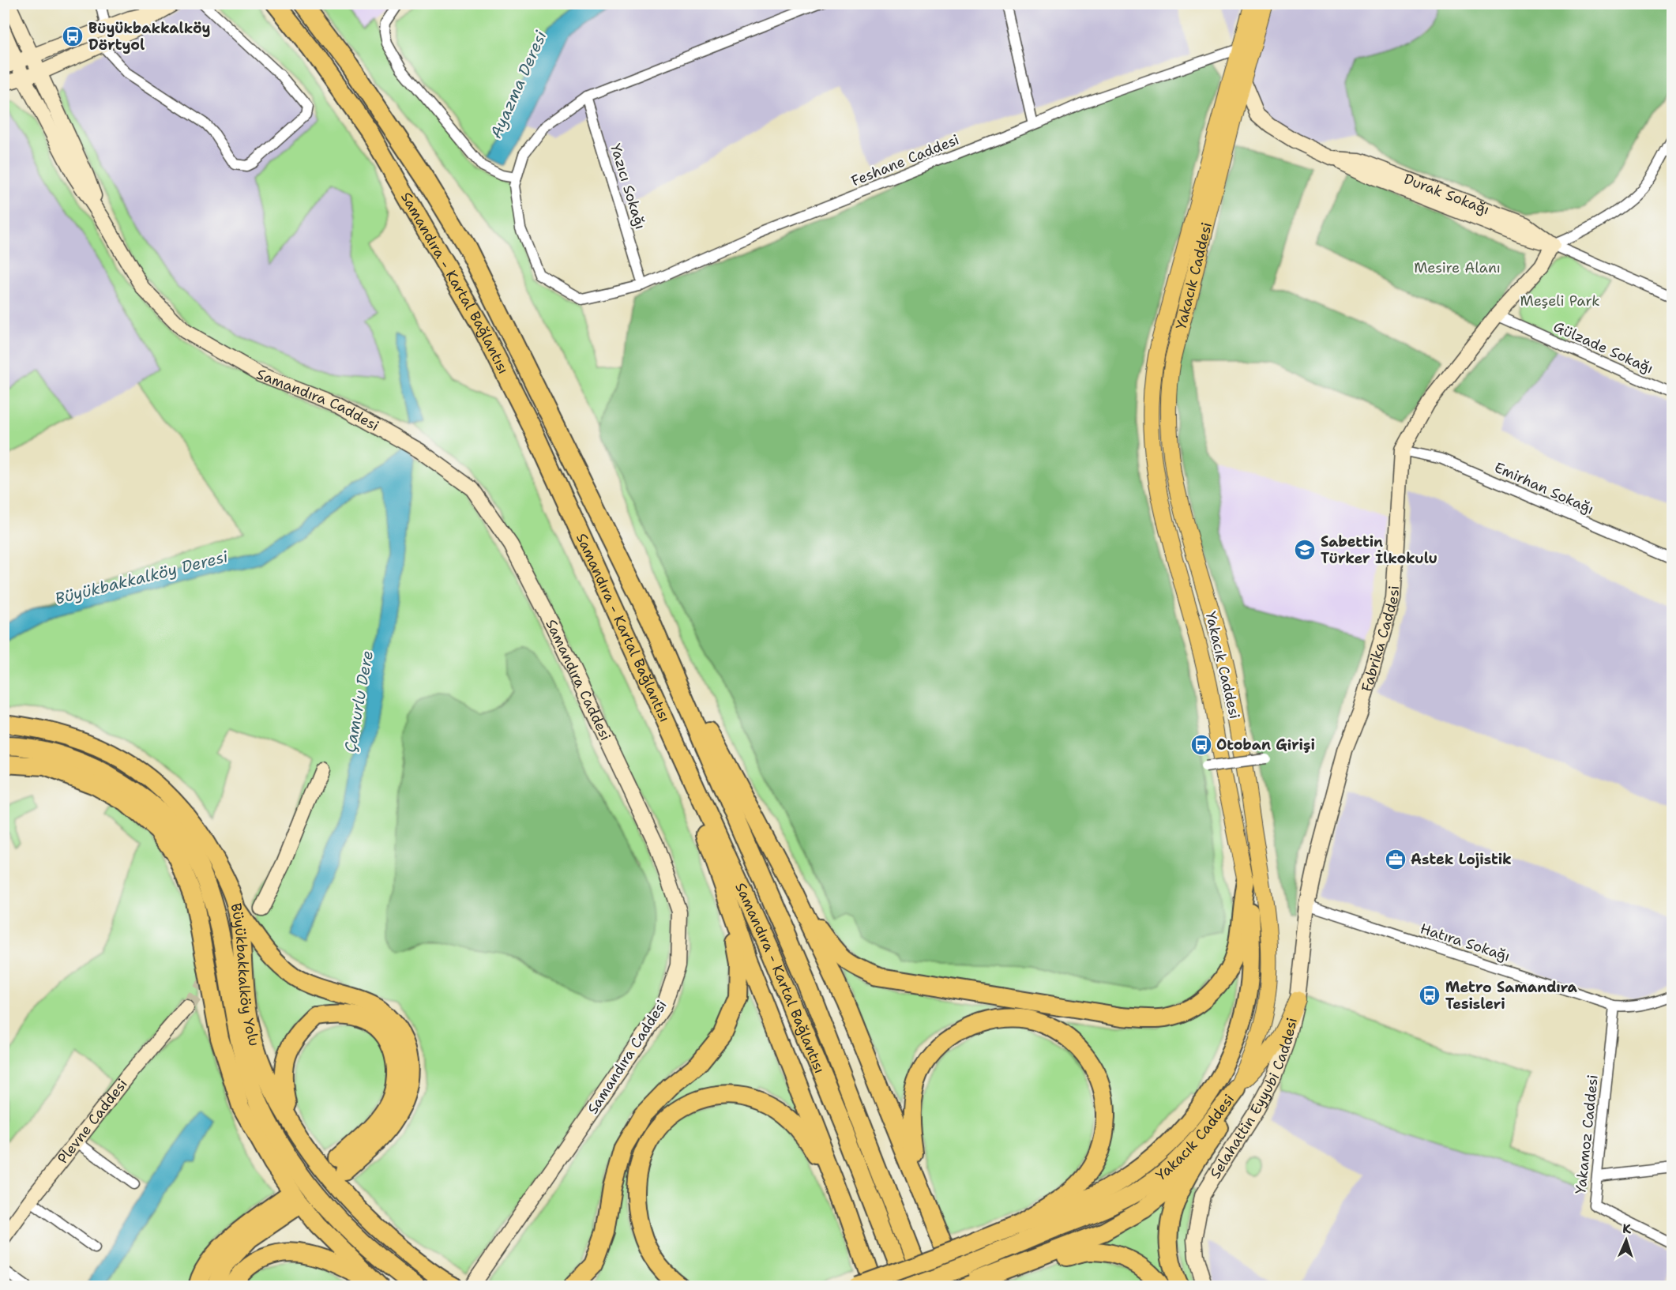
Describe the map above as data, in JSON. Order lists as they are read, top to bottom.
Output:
{
  "streets": {
    "highway": ["Yakacık Caddesi", "Samandıra - Kartal Bağlantısı", "Büyükbakkalköy Yolu"],
    "street": [
      "Feshane Caddesi",
      "Yazıcı Sokağı",
      "Durak Sokağı",
      "Gülzade Sokağı",
      "Samandıra Caddesi",
      "Emirhan Sokağı",
      "Fabrika Caddesi",
      "Hatıra Sokağı",
      "Selahattin Eyyubi Caddesi",
      "Plevne Caddesi",
      "Yakamoz Caddesi"
    ]
  },
  "crossings": [
    ["Feshane Caddesi", "Yazıcı Sokağı"],
    ["Feshane Caddesi", "Yakacık Caddesi"],
    ["Durak Sokağı", "Yakacık Caddesi"],
    ["Durak Sokağı", "Fabrika Caddesi"],
    ["Gülzade Sokağı", "Fabrika Caddesi"],
    ["Emirhan Sokağı", "Fabrika Caddesi"],
    ["Fabrika Caddesi", "Hatıra Sokağı"],
    ["Fabrika Caddesi", "Selahattin Eyyubi Caddesi"],
    ["Hatıra Sokağı", "Selahattin Eyyubi Caddesi"],
    ["Hatıra Sokağı", "Yakamoz Caddesi"]
  ],
  "water": ["Ayazma Deresi", "Büyükbakkalköy Deresi", "Çamurlu Dere"],
  "parks": ["Mesire Alanı", "Meşeli Park"],
  "places": {
    "bus stop": ["Büyükbakkalköy Dörtyol", "Otoban Girişi", "Metro Samandıra Tesisleri"],
    "school or university": ["Sabettin Türker İlkokulu"],
    "office": ["Astek Lojistik"]
  },
  "north": "top"
}
